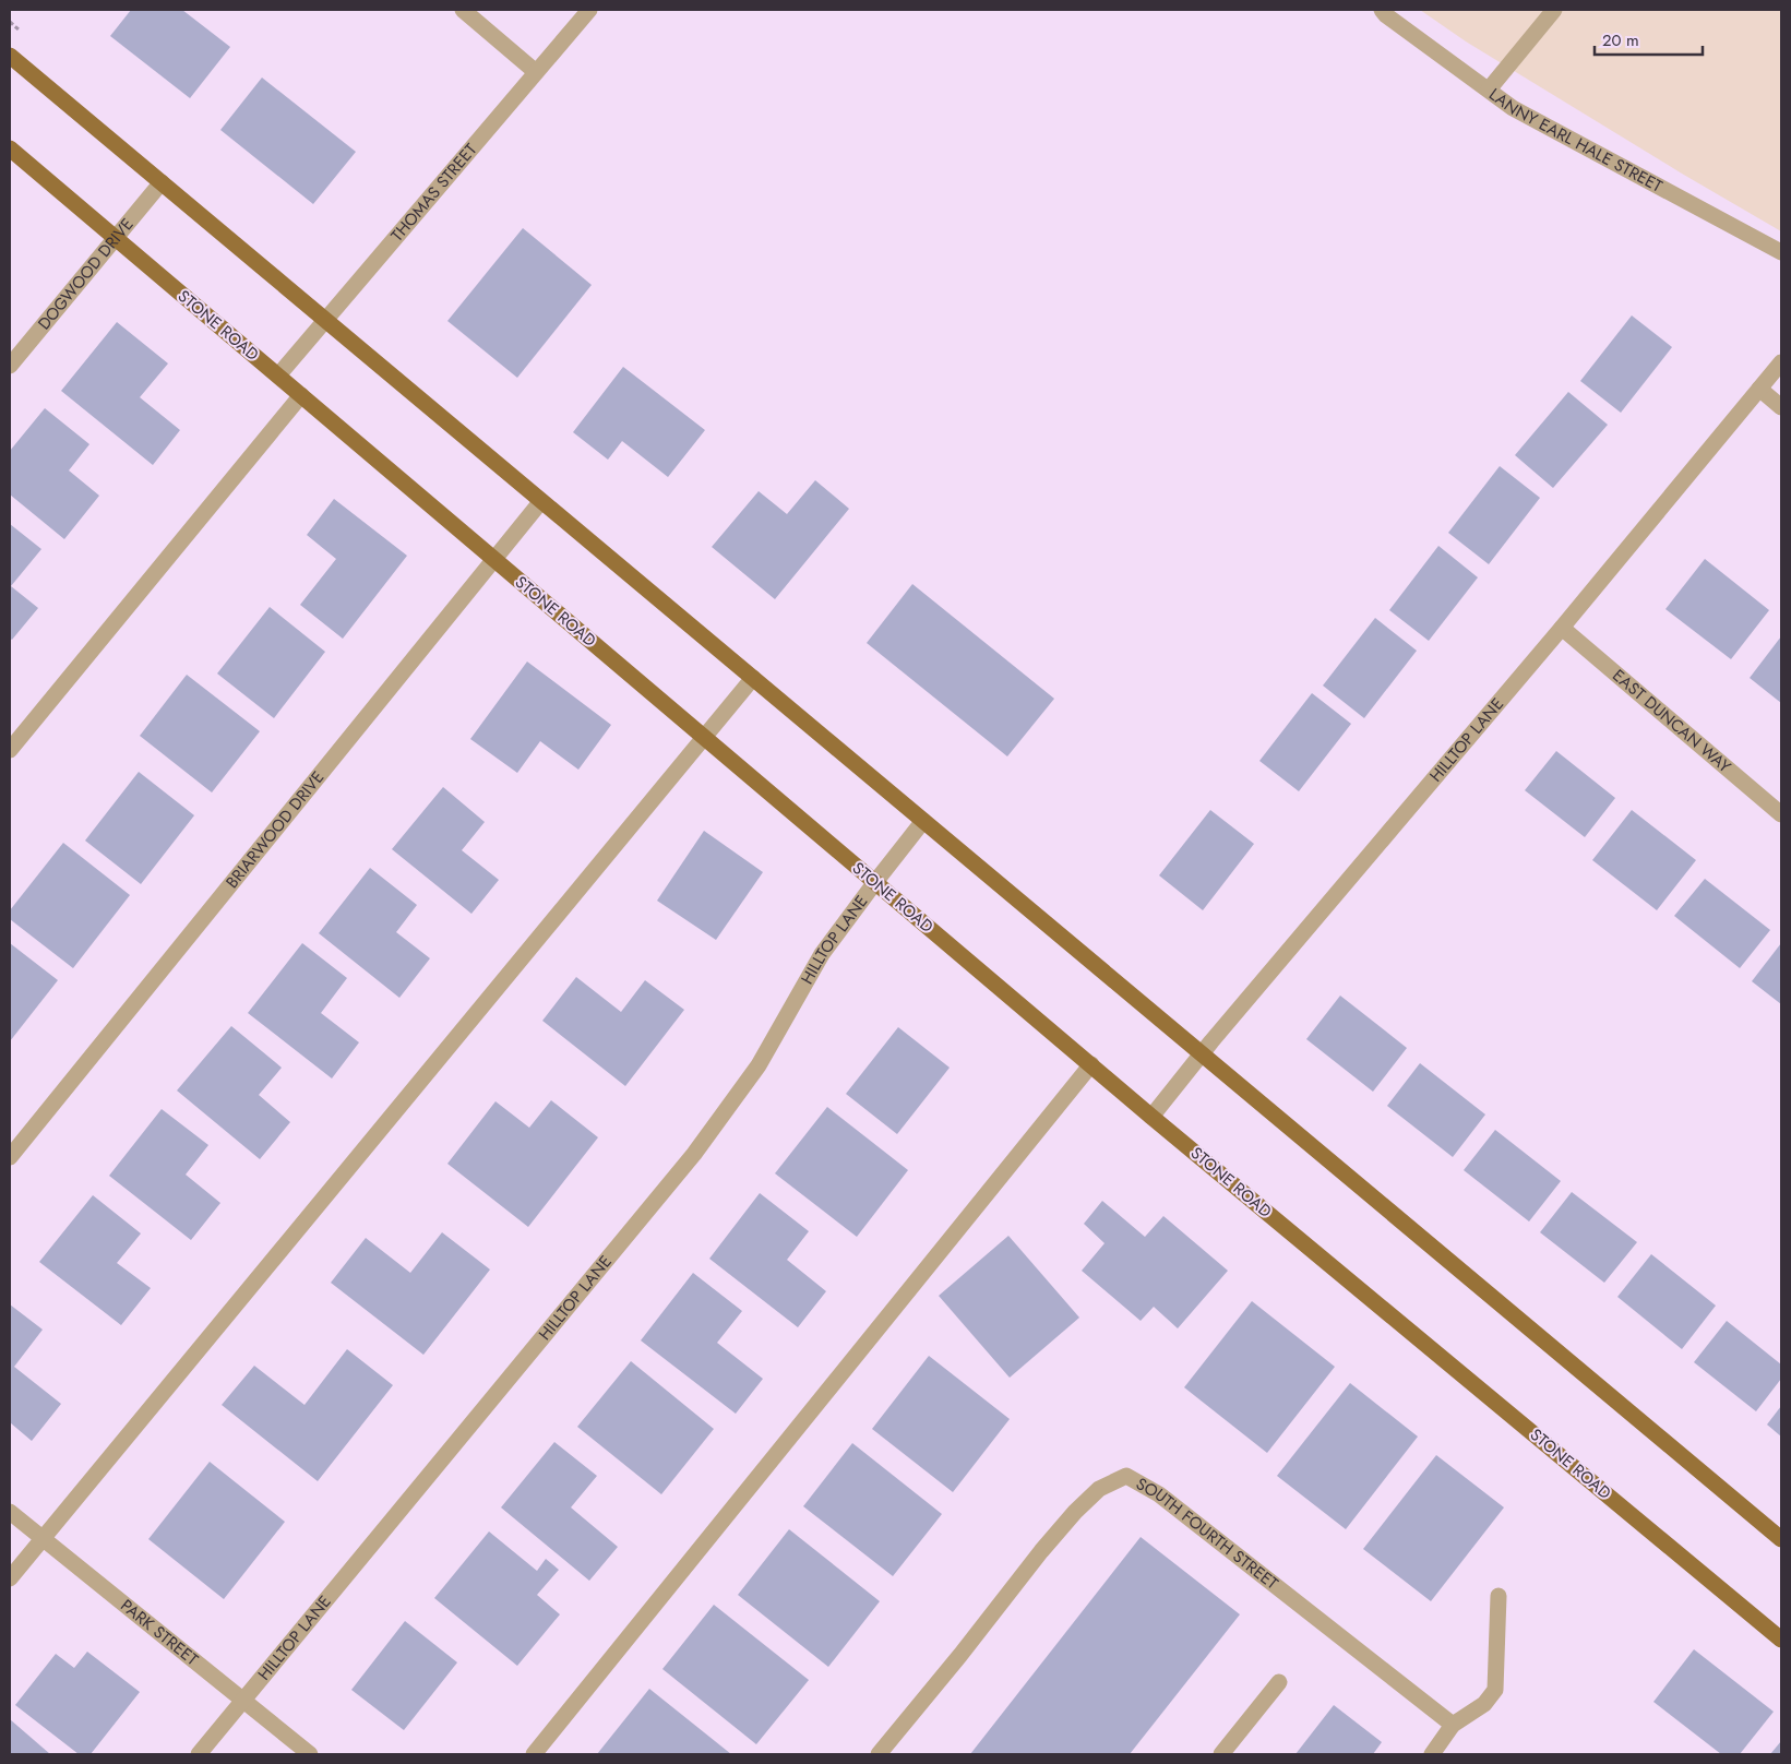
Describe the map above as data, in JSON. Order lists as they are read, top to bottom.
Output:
{
  "streets": {
    "main road": ["STONE ROAD"],
    "street": [
      "LANNY EARL HALE STREET",
      "THOMAS STREET",
      "DOGWOOD DRIVE",
      "EAST DUNCAN WAY",
      "HILLTOP LANE",
      "BRIARWOOD DRIVE",
      "SOUTH FOURTH STREET",
      "PARK STREET"
    ]
  },
  "crossings": [
    ["THOMAS STREET", "STONE ROAD"],
    ["DOGWOOD DRIVE", "STONE ROAD"],
    ["STONE ROAD", "HILLTOP LANE"],
    ["STONE ROAD", "BRIARWOOD DRIVE"],
    ["EAST DUNCAN WAY", "HILLTOP LANE"],
    ["HILLTOP LANE", "PARK STREET"]
  ],
  "scale_bar": "20 m"
}
